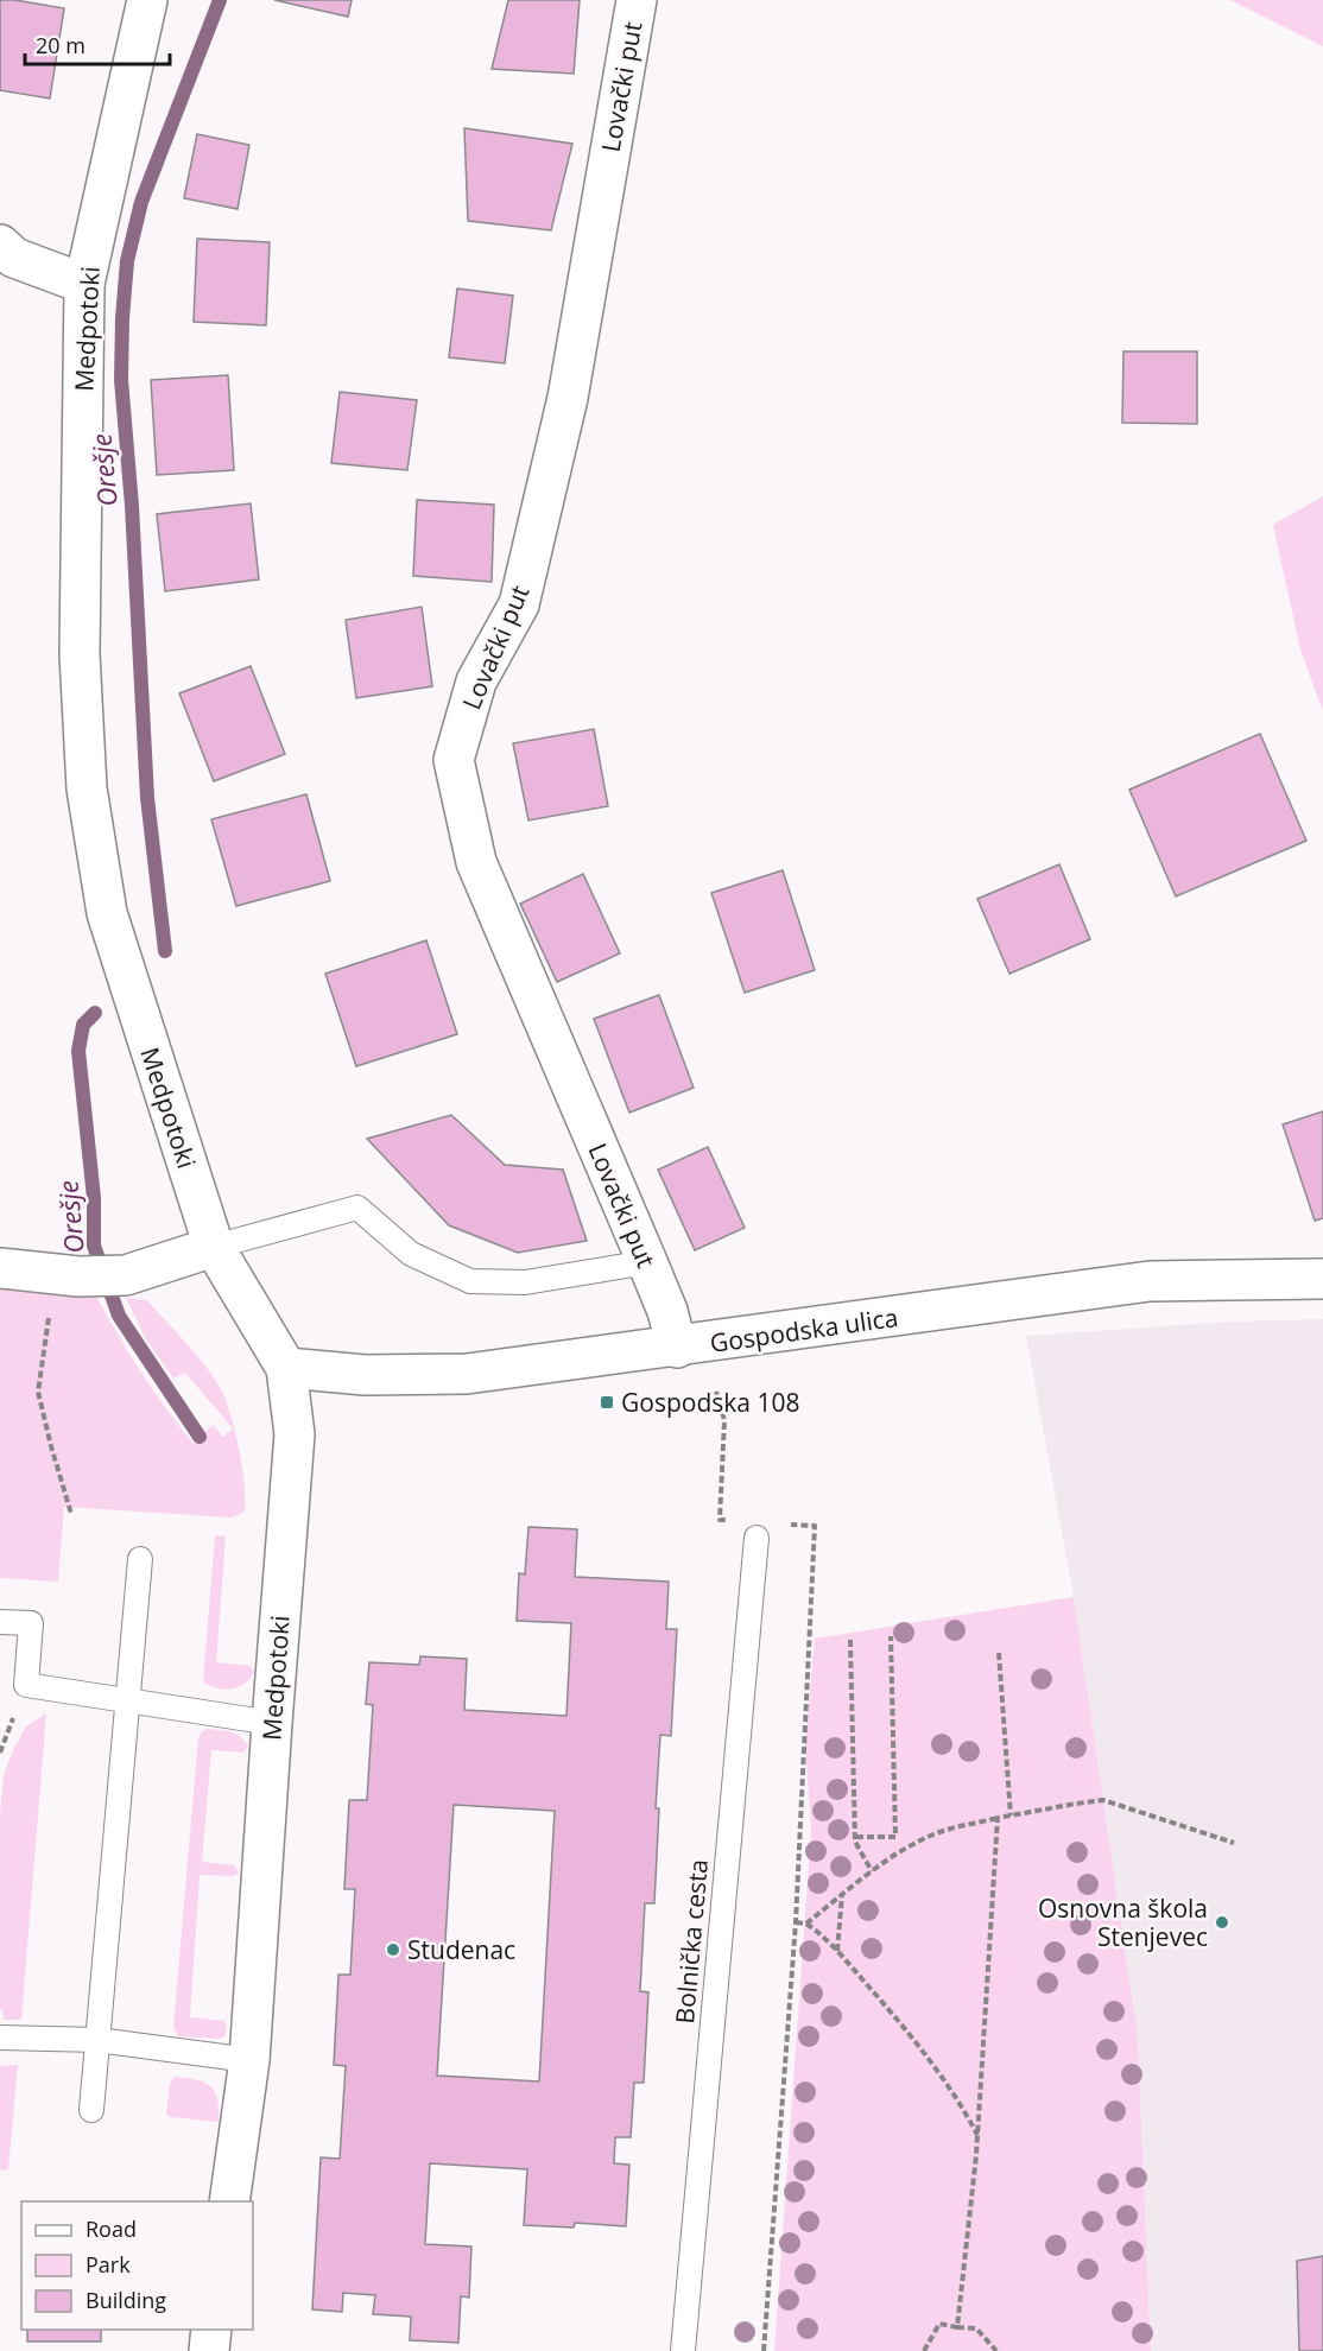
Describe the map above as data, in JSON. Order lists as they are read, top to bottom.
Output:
{
  "streets": {
    "street": ["Lovački put", "Medpotoki", "Gospodska ulica"],
    "lane": ["Bolnička cesta"]
  },
  "crossings": [
    ["Lovački put", "Gospodska ulica"],
    ["Medpotoki", "Gospodska ulica"]
  ],
  "water": ["Orešje"],
  "places": {
    "transit": ["Gospodska 108"],
    "other": ["Osnovna škola Stenjevec", "Studenac"]
  },
  "legend": ["Road", "Park", "Building"],
  "scale_bar": "20 m"
}
